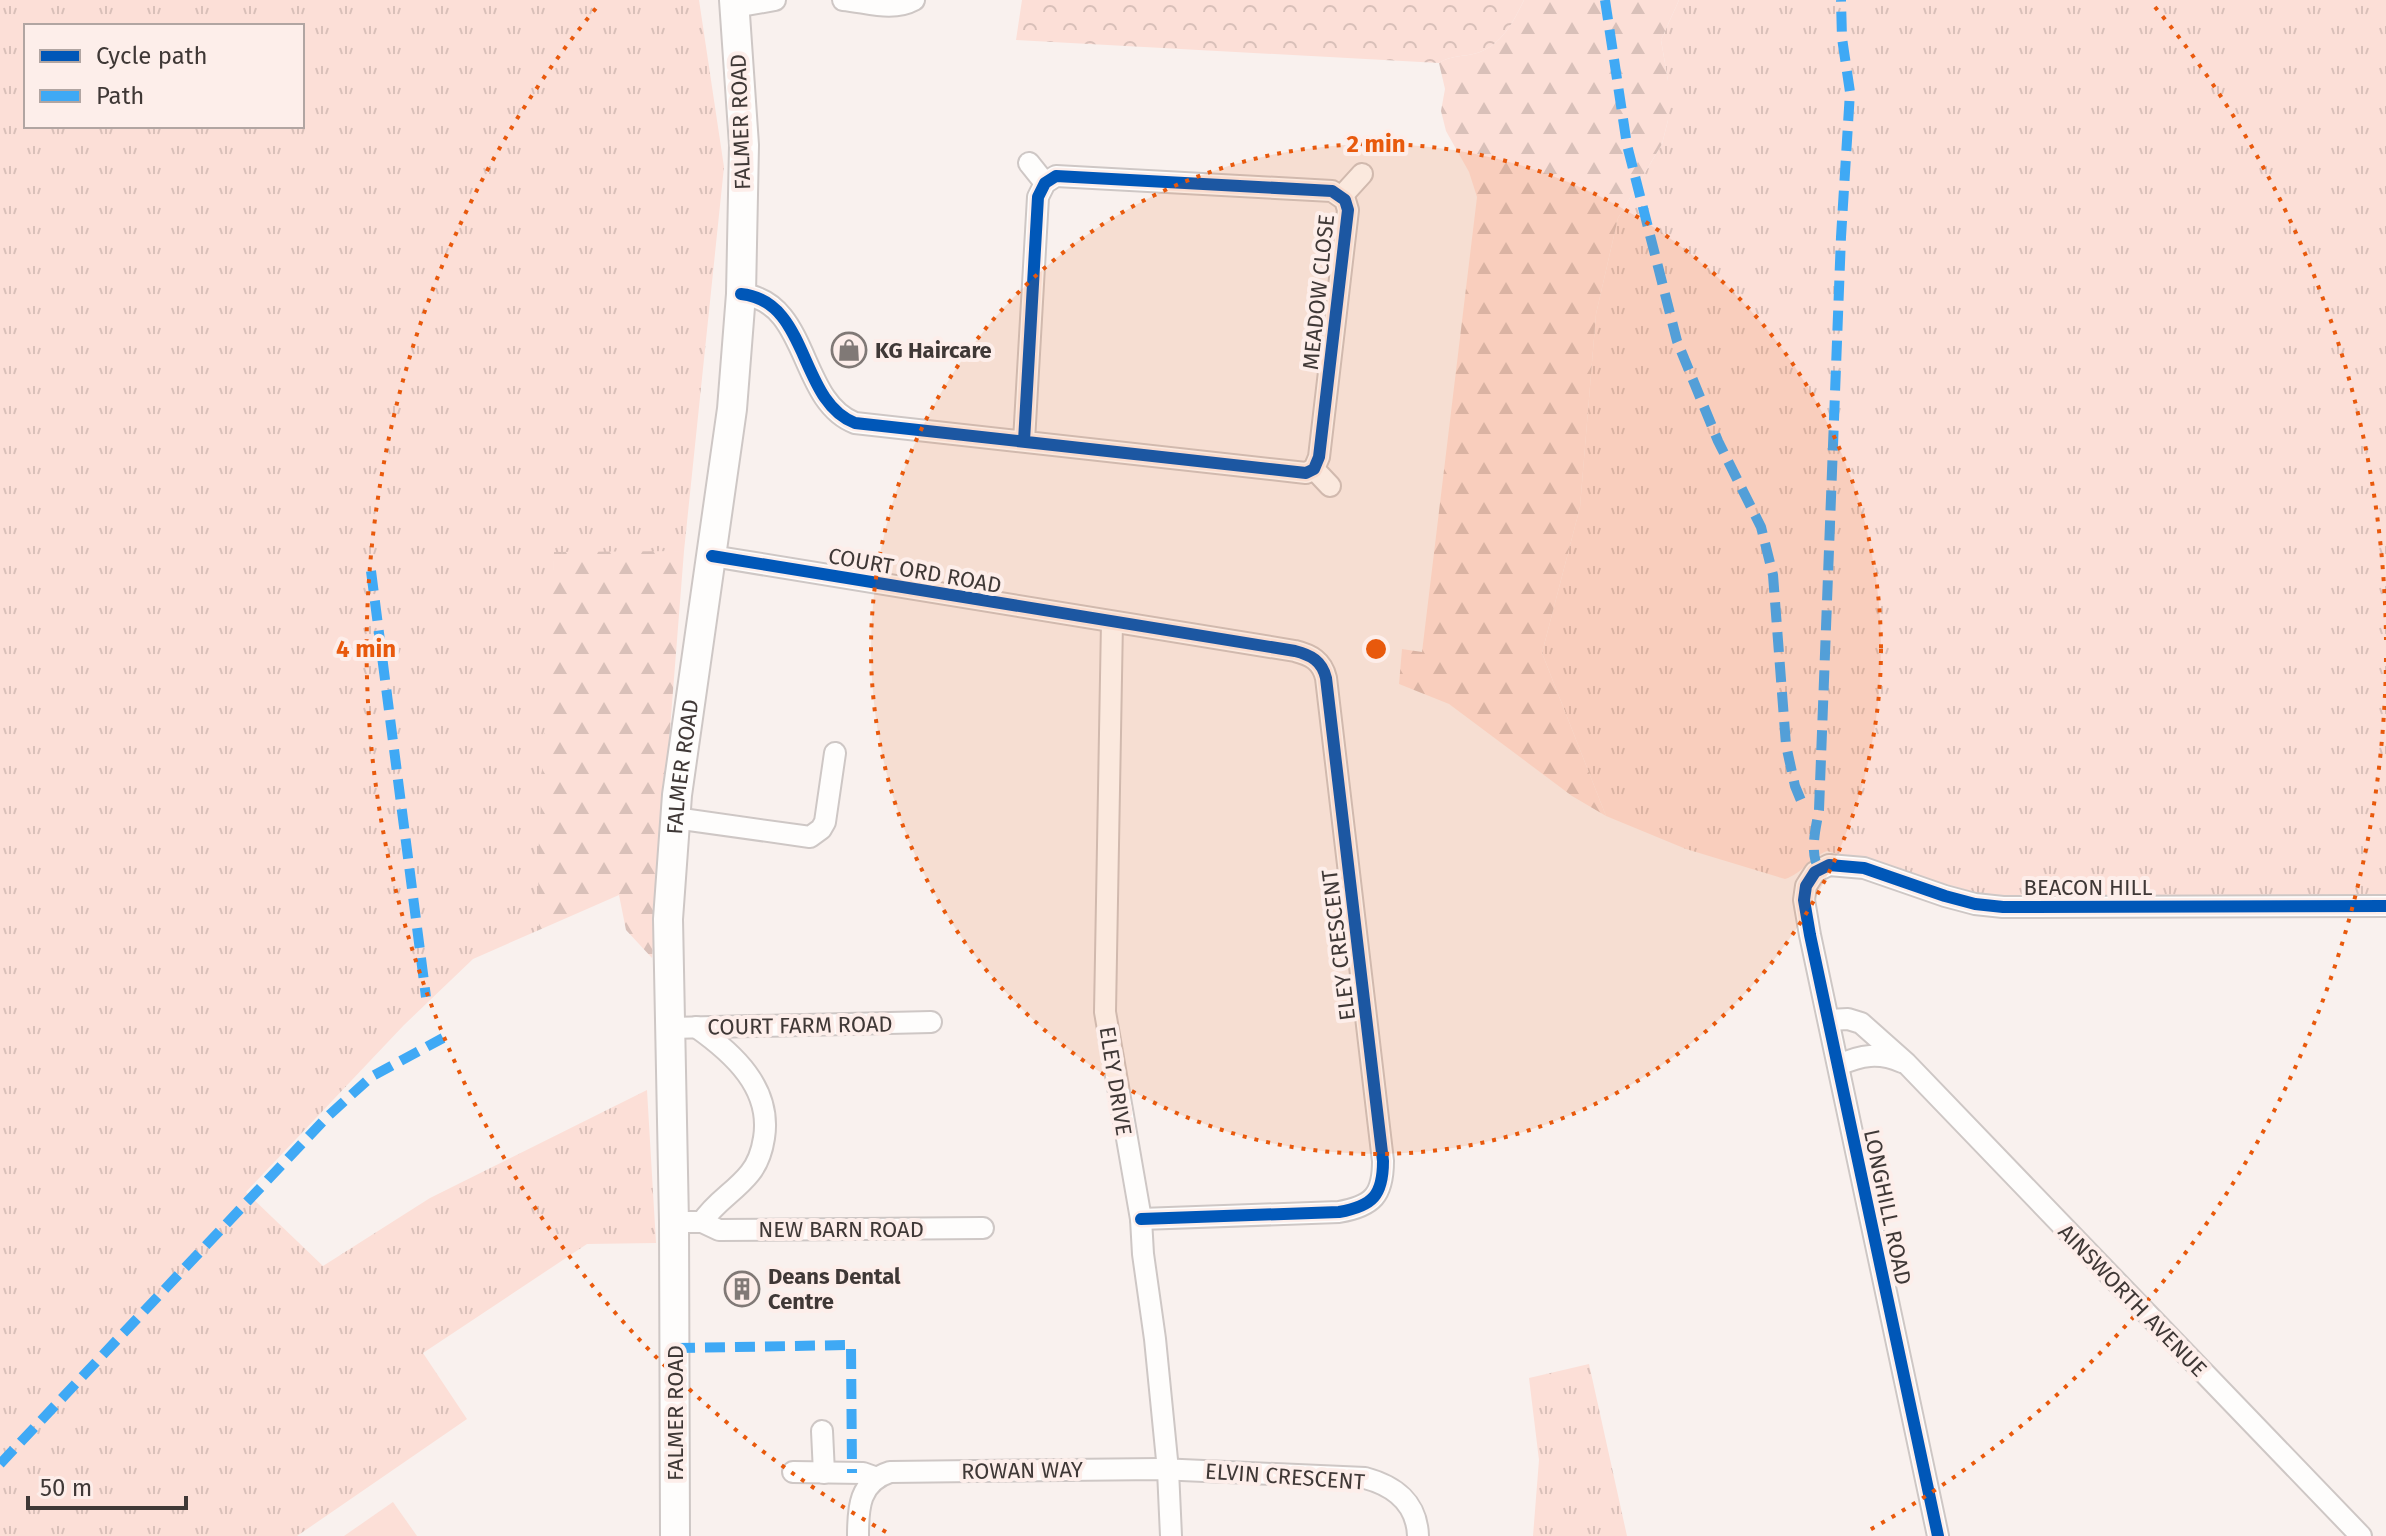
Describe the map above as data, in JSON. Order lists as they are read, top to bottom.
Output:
{
  "streets": {
    "main road": ["FALMER ROAD"],
    "street": [
      "MEADOW CLOSE",
      "COURT ORD ROAD",
      "BEACON HILL",
      "ELEY CRESCENT",
      "COURT FARM ROAD",
      "ELEY DRIVE",
      "LONGHILL ROAD",
      "NEW BARN ROAD",
      "AINSWORTH AVENUE",
      "ROWAN WAY",
      "ELVIN CRESCENT"
    ]
  },
  "crossings": [
    ["FALMER ROAD", "COURT ORD ROAD"],
    ["FALMER ROAD", "COURT FARM ROAD"],
    ["FALMER ROAD", "NEW BARN ROAD"],
    ["COURT ORD ROAD", "ELEY CRESCENT"],
    ["COURT ORD ROAD", "ELEY DRIVE"],
    ["BEACON HILL", "LONGHILL ROAD"],
    ["ELEY CRESCENT", "ELEY DRIVE"],
    ["ELEY DRIVE", "ROWAN WAY"],
    ["ELEY DRIVE", "ELVIN CRESCENT"],
    ["LONGHILL ROAD", "AINSWORTH AVENUE"],
    ["ROWAN WAY", "ELVIN CRESCENT"]
  ],
  "places": {
    "shop": ["KG Haircare"],
    "building": ["Deans Dental Centre"]
  },
  "legend": ["Cycle path", "Path"],
  "scale_bar": "50 m",
  "rings": ["2 min", "4 min"]
}
